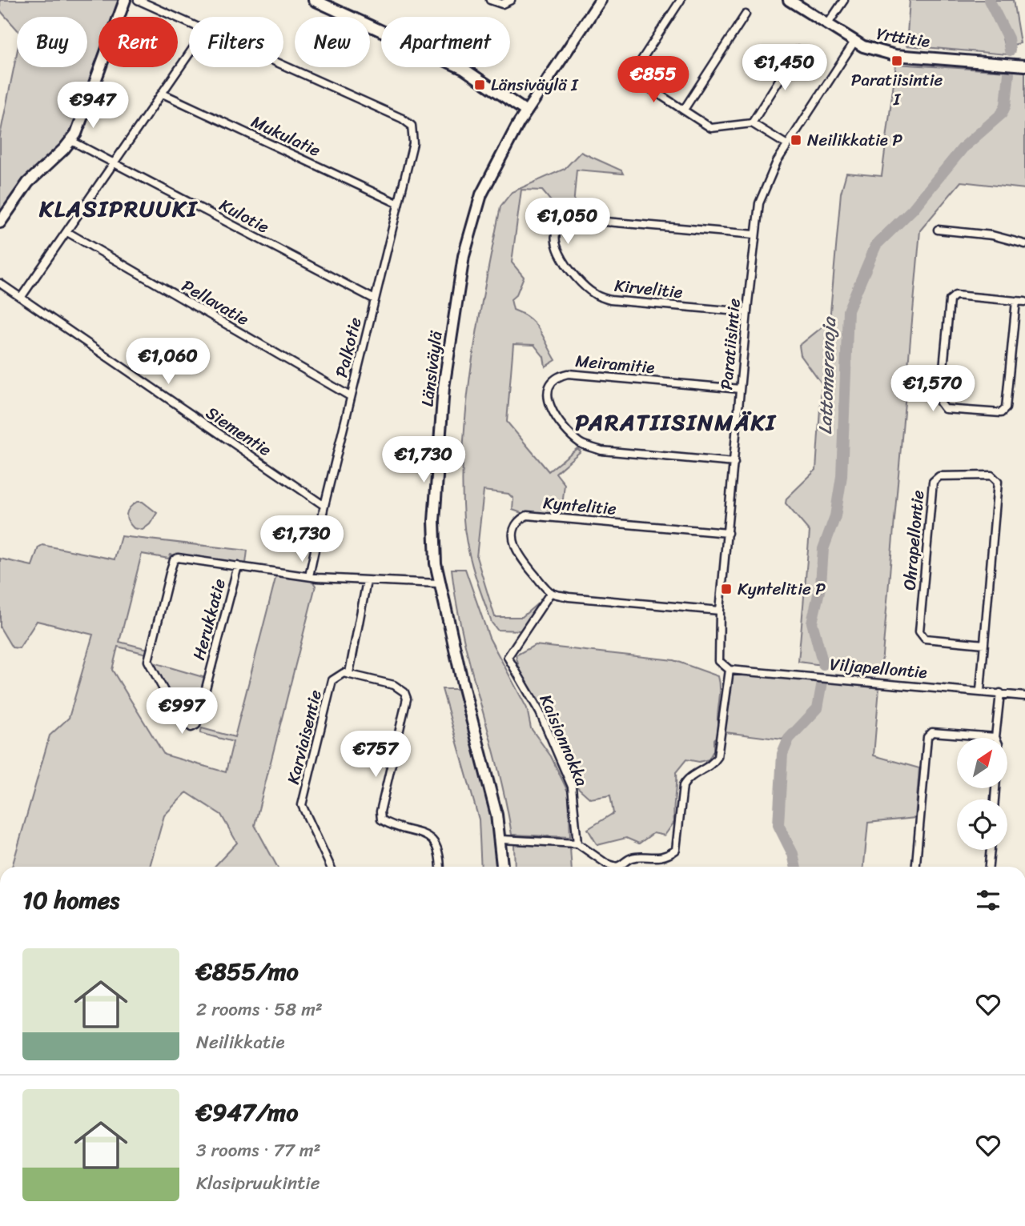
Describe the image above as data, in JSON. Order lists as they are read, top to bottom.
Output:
{
  "streets": {
    "main road": ["Yrttitie", "Länsiväylä"],
    "street": [
      "Mukulatie",
      "Kulotie",
      "Kirvelitie",
      "Pellavatie",
      "Paratiisintie",
      "Palkotie",
      "Meiramitie",
      "Siementie",
      "Kyntelitie",
      "Ohrapellontie",
      "Herukkatie",
      "Viljapellontie",
      "Karviaisentie",
      "Kaisionnokka"
    ]
  },
  "crossings": [
    ["Yrttitie", "Paratiisintie"],
    ["Mukulatie", "Palkotie"],
    ["Kulotie", "Palkotie"],
    ["Kirvelitie", "Paratiisintie"],
    ["Pellavatie", "Palkotie"],
    ["Paratiisintie", "Meiramitie"],
    ["Paratiisintie", "Kyntelitie"],
    ["Paratiisintie", "Viljapellontie"],
    ["Palkotie", "Siementie"],
    ["Kyntelitie", "Kaisionnokka"],
    ["Ohrapellontie", "Viljapellontie"]
  ],
  "districts": ["KLASIPRUUKI", "PARATIISINMÄKI"],
  "water": ["Lattomerenoja"],
  "places": {
    "transit": [
      "Paratiisintie I",
      "Länsiväylä I",
      "Neilikkatie P",
      "Kyntelitie P"
    ]
  },
  "north": "top right",
  "page": {
    "chip": [
      "Buy",
      "Rent",
      "Filters",
      "New",
      "Apartment"
    ],
    "price": [
      "€1,450",
      "€855",
      "€947",
      "€1,050",
      "€1,060",
      "€1,570",
      "€1,730",
      "€1,730",
      "€997",
      "€757"
    ],
    "heading": "10 homes",
    "list": [
      {
        "name": "€855/mo",
        "note": "2 rooms · 58 m² · Neilikkatie"
      },
      {
        "name": "€947/mo",
        "note": "3 rooms · 77 m² · Klasipruukintie"
      }
    ]
  }
}
